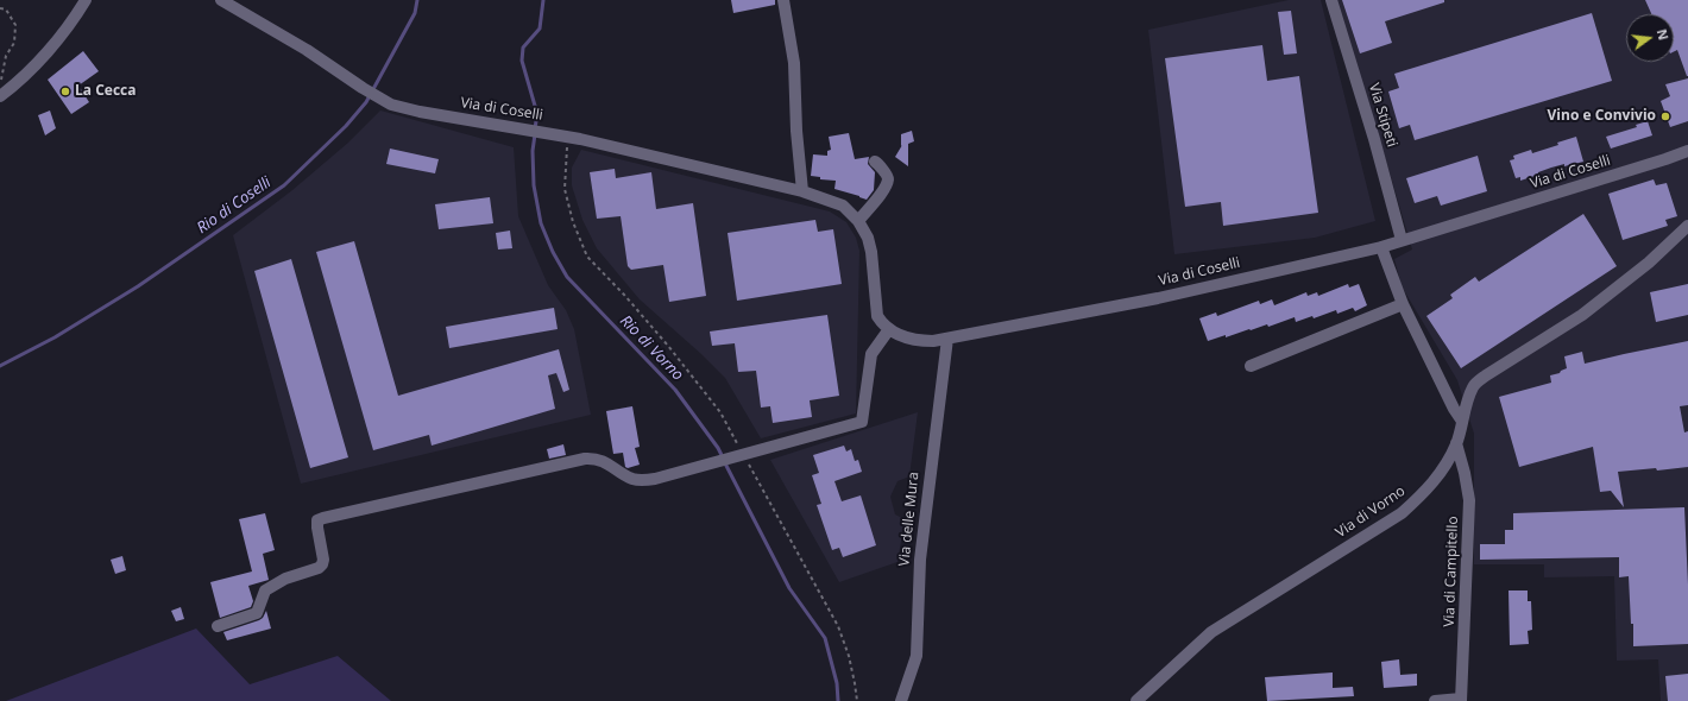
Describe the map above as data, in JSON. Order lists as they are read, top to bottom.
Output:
{
  "streets": {
    "street": [
      "Via di Coselli",
      "Via Stipeti",
      "Via di Vorno",
      "Via delle Mura",
      "Via di Campitello"
    ]
  },
  "crossings": [
    ["Via di Coselli", "Via Stipeti"],
    ["Via di Coselli", "Via delle Mura"],
    ["Via di Vorno", "Via di Campitello"]
  ],
  "water": ["Rio di Coselli", "Rio di Vorno"],
  "places": ["La Cecca", "Vino e Convivio"],
  "north": "right"
}
